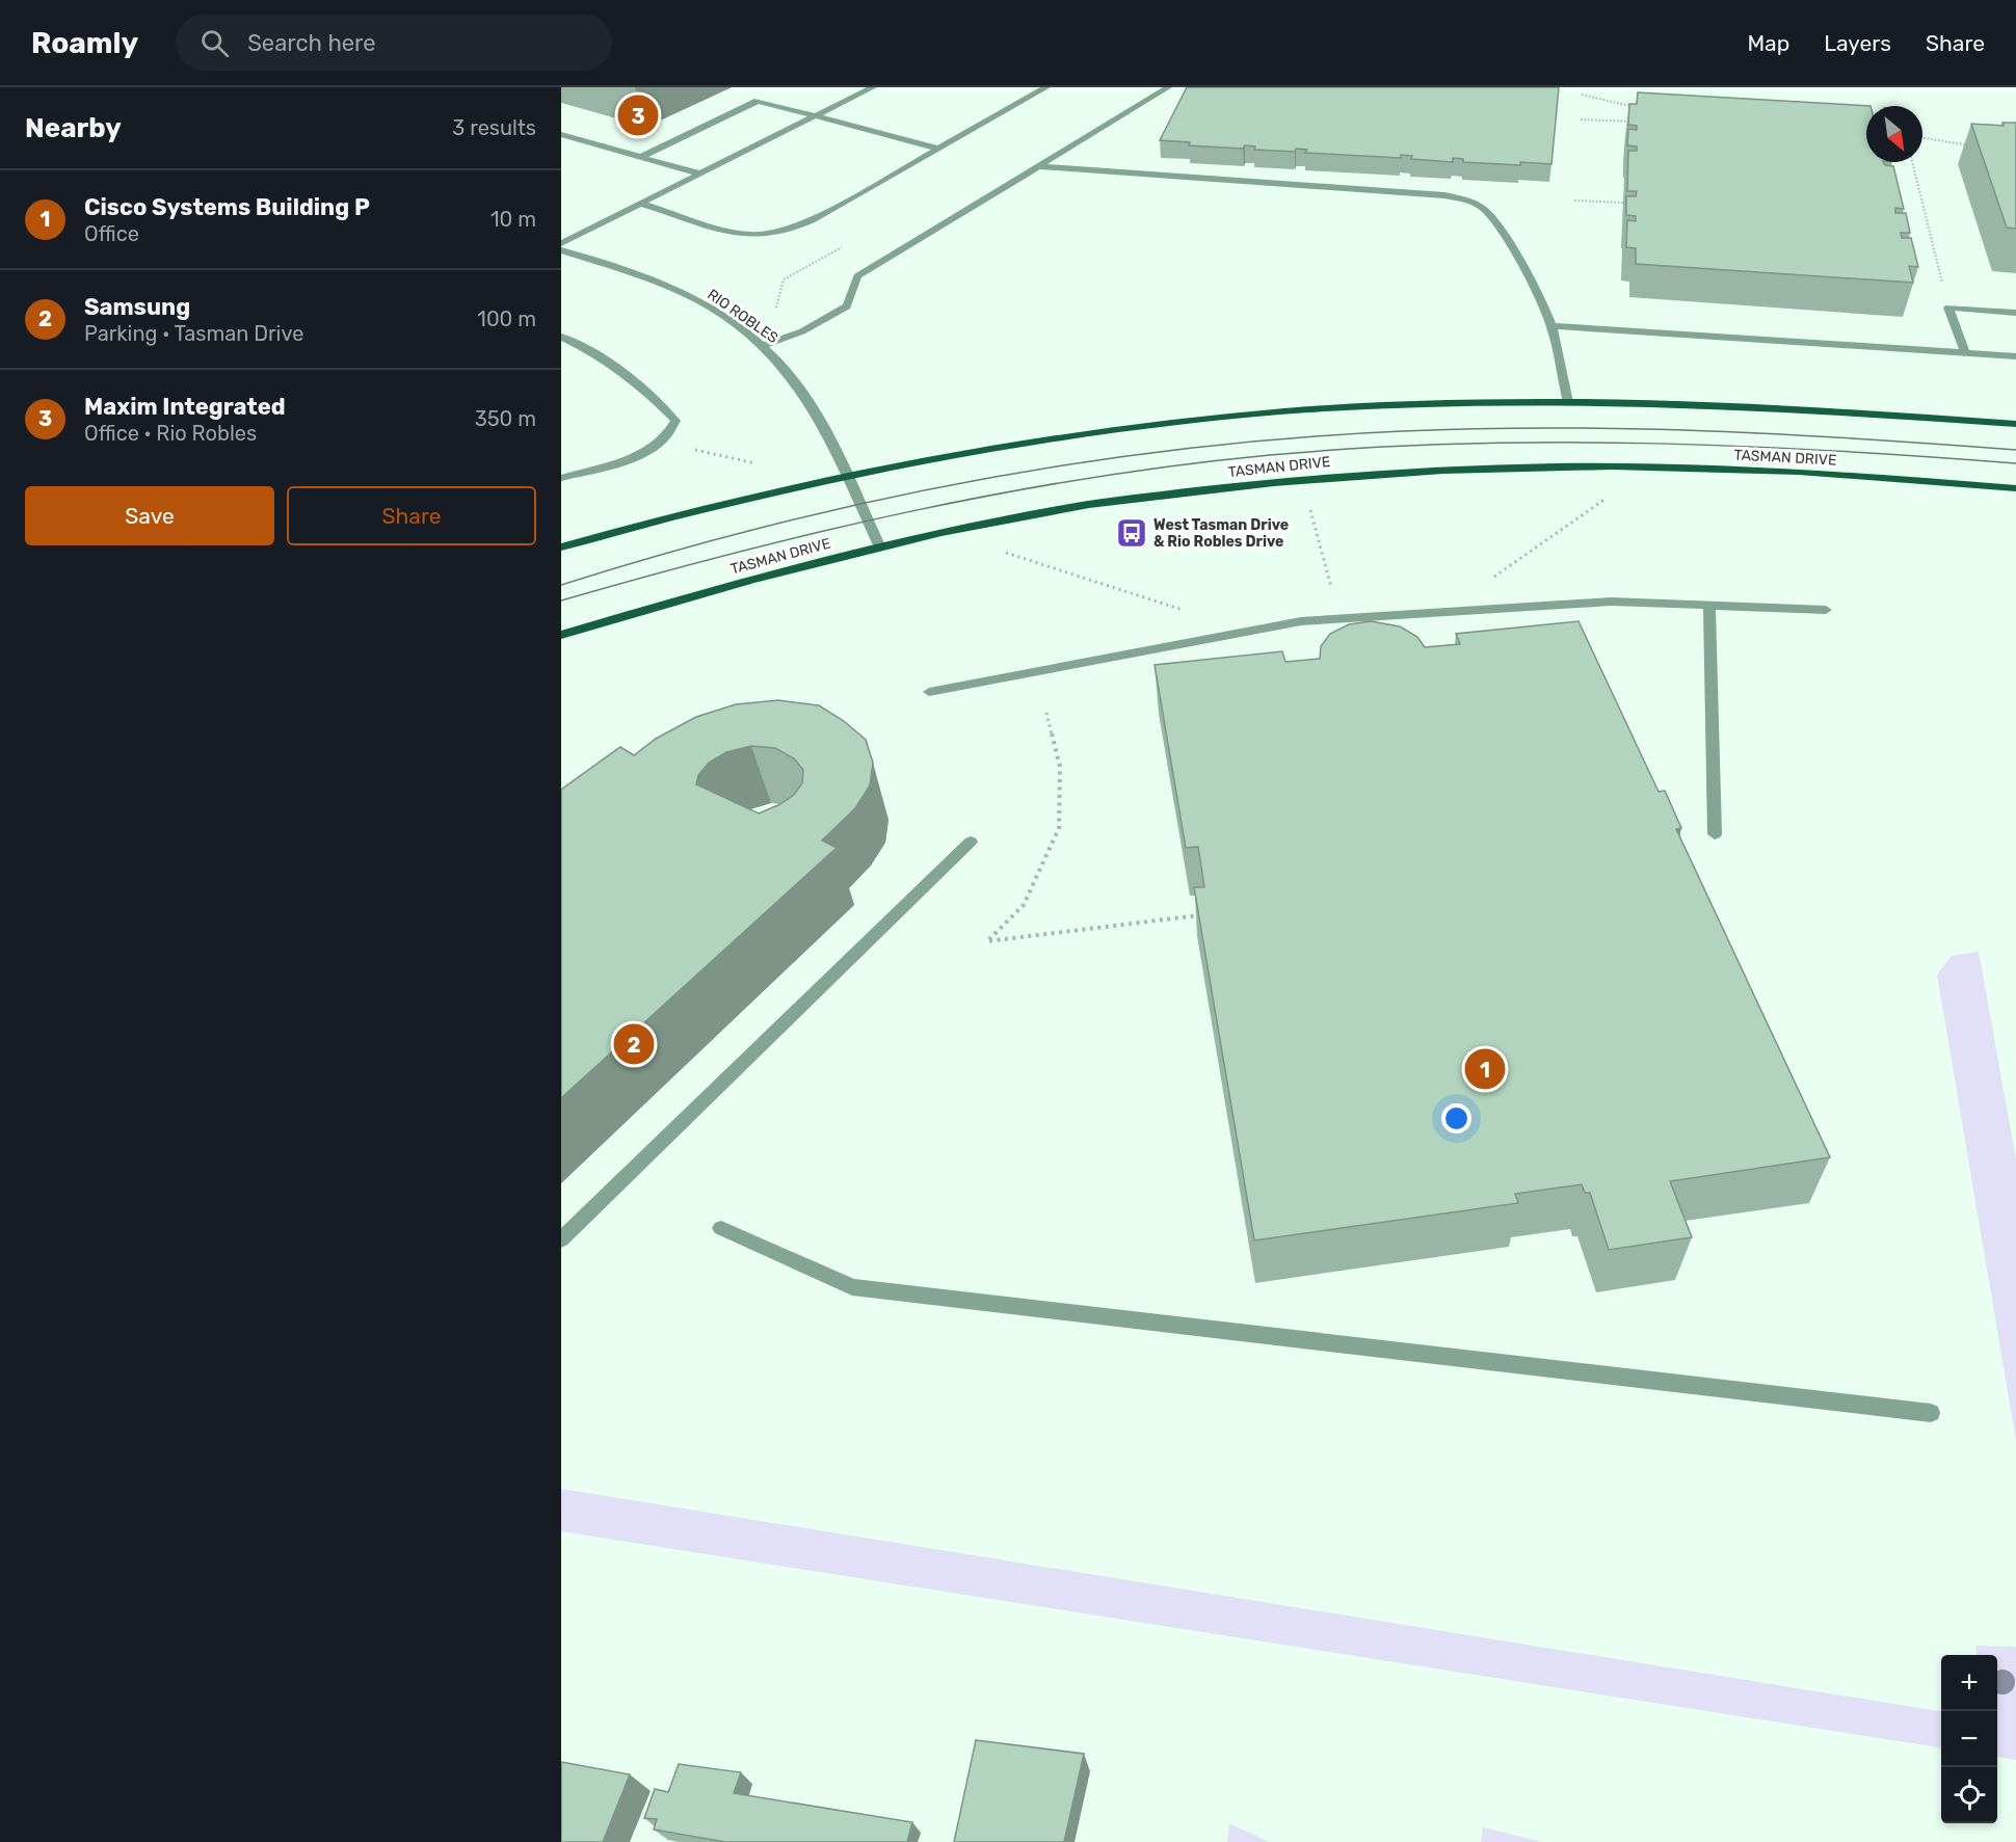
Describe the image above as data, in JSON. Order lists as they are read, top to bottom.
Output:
{
  "streets": {
    "main road": ["TASMAN DRIVE"],
    "street": ["RIO ROBLES"]
  },
  "crossings": [
    ["RIO ROBLES", "TASMAN DRIVE"]
  ],
  "places": {
    "bus stop": ["West Tasman Drive & Rio Robles Drive"]
  },
  "north": "bottom right",
  "page": {
    "header": "Roamly",
    "search": "Search here",
    "nav": ["Map", "Layers", "Share"],
    "heading": ["Nearby", "3 results"],
    "pins": ["3", "2", "1"],
    "list": [
      {
        "mark": "1",
        "name": "Cisco Systems Building P",
        "note": "Office",
        "value": "10 m"
      },
      {
        "mark": "2",
        "name": "Samsung",
        "note": "Parking · Tasman Drive",
        "value": "100 m"
      },
      {
        "mark": "3",
        "name": "Maxim Integrated",
        "note": "Office · Rio Robles",
        "value": "350 m"
      }
    ],
    "buttons": ["Save", "Share"],
    "map_buttons": ["+", "−"]
  }
}
